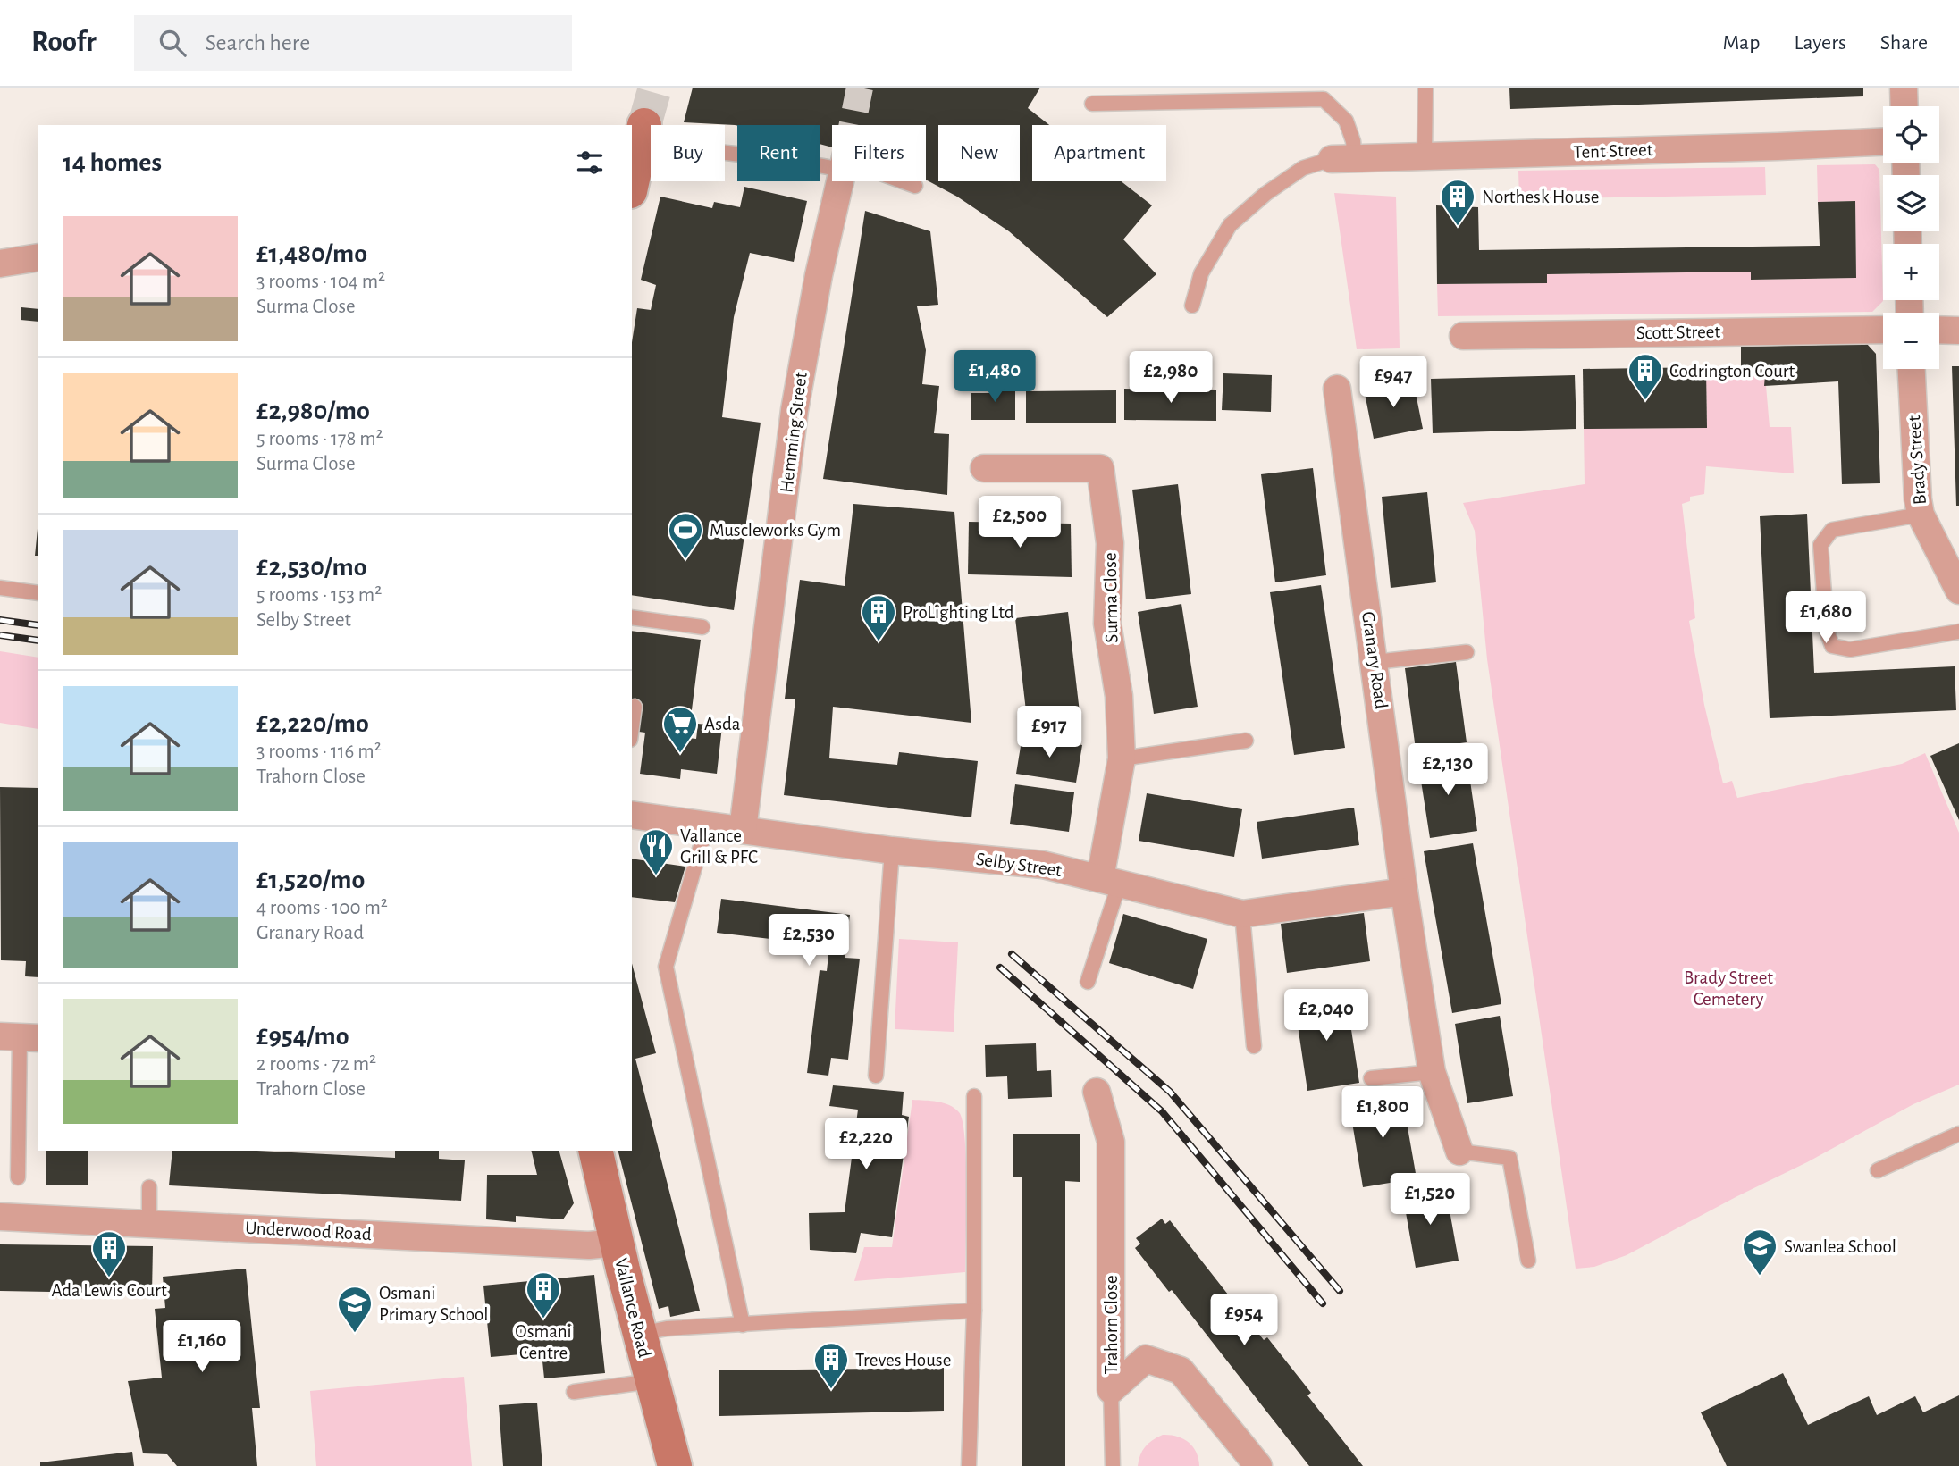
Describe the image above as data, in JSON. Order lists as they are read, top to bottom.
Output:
{
  "streets": {
    "main road": ["Vallance Road"],
    "street": [
      "Tent Street",
      "Scott Street",
      "Hemming Street",
      "Brady Street",
      "Surma Close",
      "Granary Road",
      "Selby Street",
      "Underwood Road",
      "Trahorn Close"
    ]
  },
  "crossings": [
    ["Hemming Street", "Selby Street"],
    ["Surma Close", "Selby Street"],
    ["Granary Road", "Selby Street"],
    ["Underwood Road", "Vallance Road"]
  ],
  "parks": ["Brady Street Cemetery"],
  "places": {
    "building": [
      "Northesk House",
      "Codrington Court",
      "ProLighting Ltd",
      "Ada Lewis Court",
      "Osmani Centre",
      "Treves House"
    ],
    "sports": ["Muscleworks Gym"],
    "supermarket": ["Asda"],
    "restaurant": ["Vallance Grill & PFC"],
    "school or university": ["Swanlea School", "Osmani Primary School"]
  },
  "page": {
    "header": "Roofr",
    "search": "Search here",
    "nav": ["Map", "Layers", "Share"],
    "map_buttons": ["+", "−"],
    "chip": [
      "Buy",
      "Rent",
      "Filters",
      "New",
      "Apartment"
    ],
    "heading": "14 homes",
    "list": [
      {
        "name": "£1,480/mo",
        "note": "3 rooms · 104 m² · Surma Close"
      },
      {
        "name": "£2,980/mo",
        "note": "5 rooms · 178 m² · Surma Close"
      },
      {
        "name": "£2,530/mo",
        "note": "5 rooms · 153 m² · Selby Street"
      },
      {
        "name": "£2,220/mo",
        "note": "3 rooms · 116 m² · Trahorn Close"
      },
      {
        "name": "£1,520/mo",
        "note": "4 rooms · 100 m² · Granary Road"
      },
      {
        "name": "£954/mo",
        "note": "2 rooms · 72 m² · Trahorn Close"
      }
    ],
    "price": [
      "£1,480",
      "£2,980",
      "£947",
      "£2,500",
      "£1,680",
      "£917",
      "£2,130",
      "£2,530",
      "£2,040",
      "£1,800",
      "£2,220",
      "£1,520",
      "£954",
      "£1,160"
    ]
  }
}
